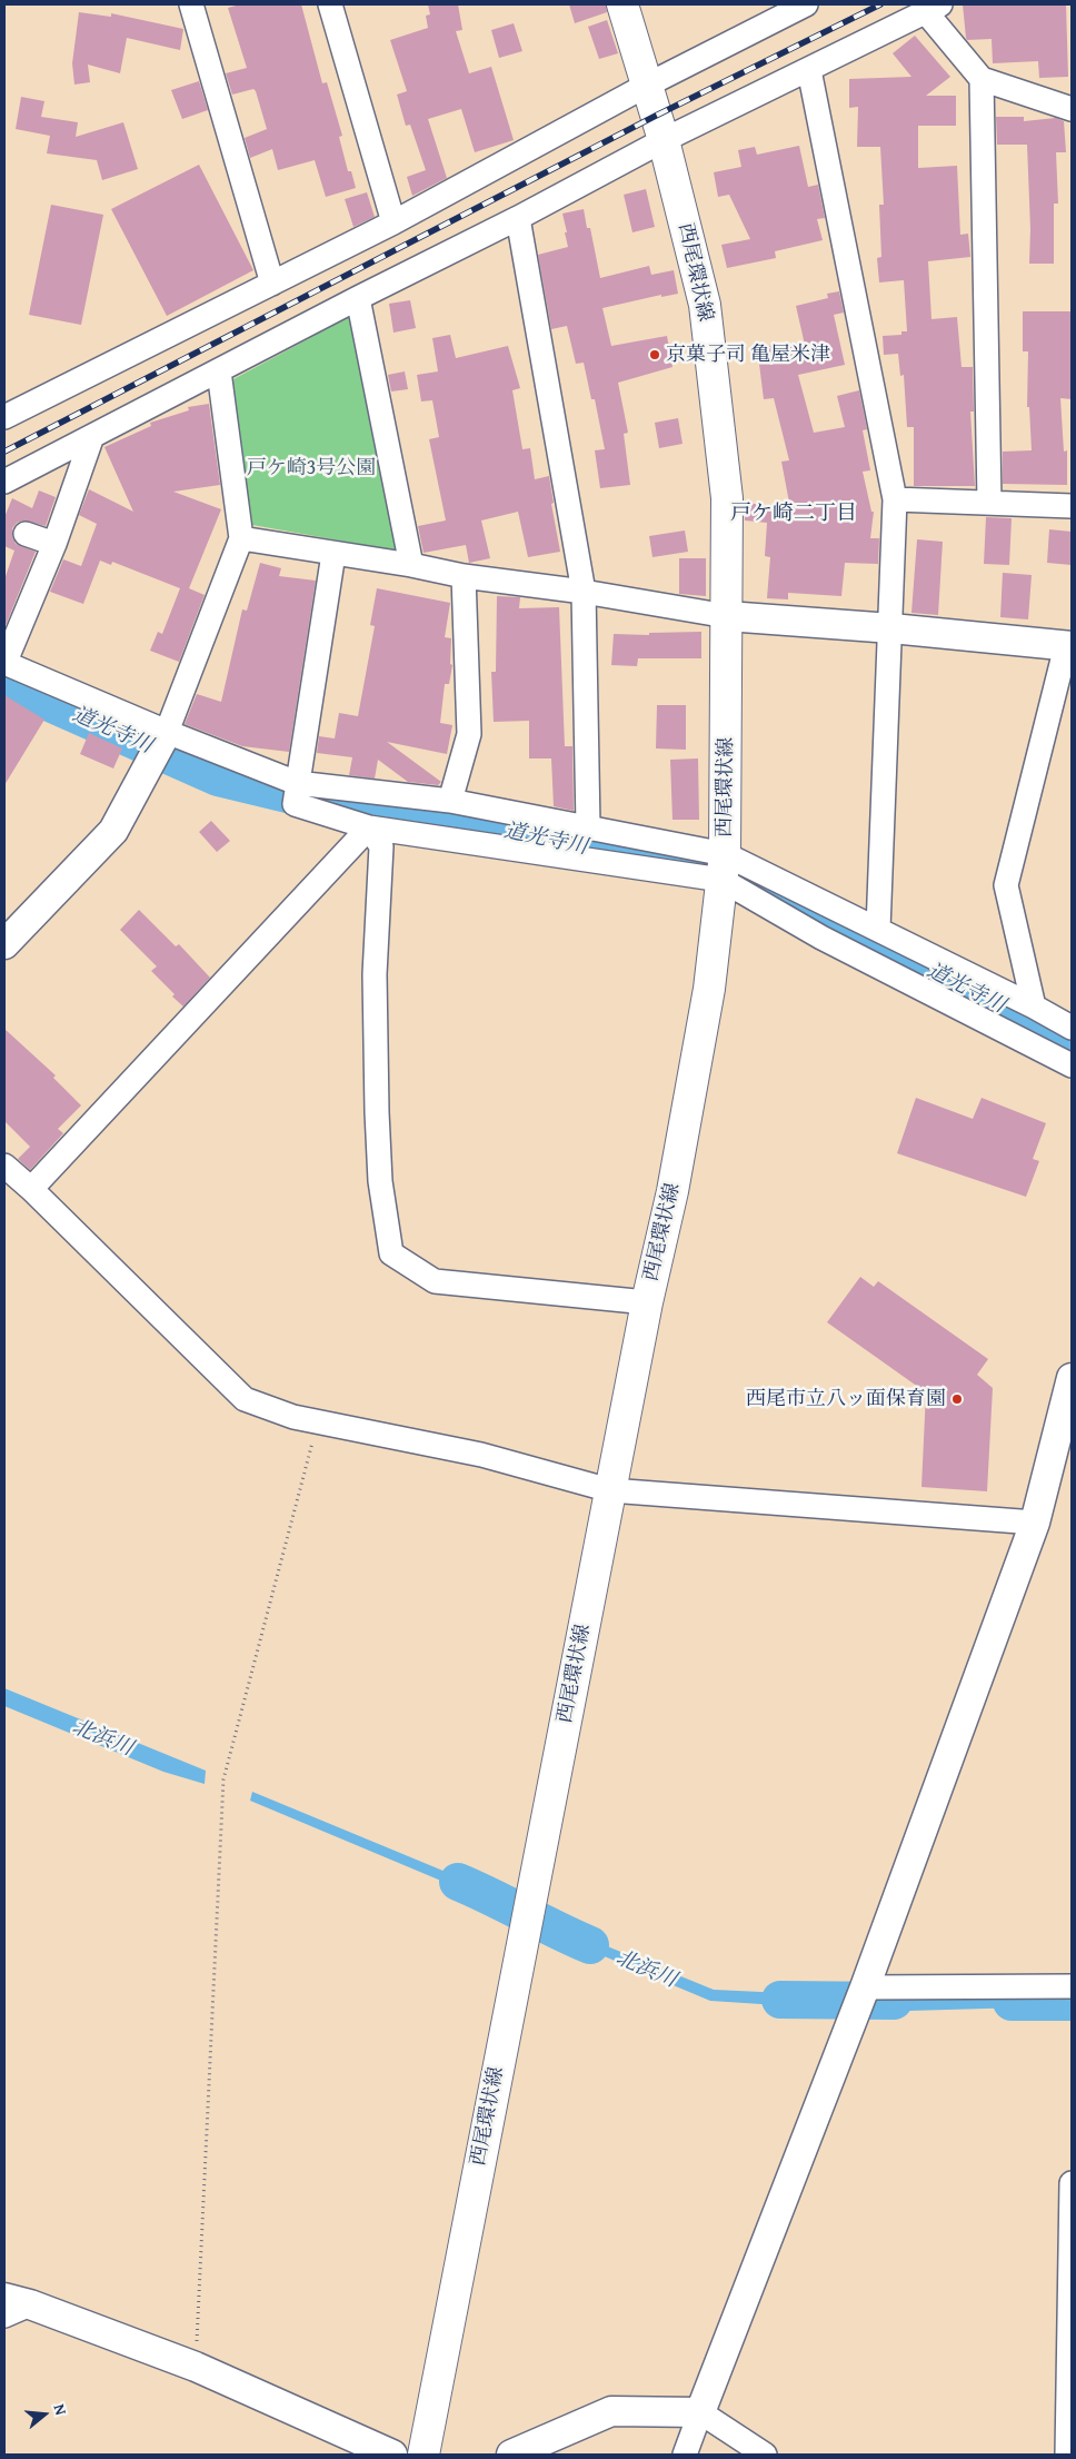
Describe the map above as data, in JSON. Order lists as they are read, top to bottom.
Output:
{
  "streets": {
    "main road": ["西尾環状線"]
  },
  "districts": ["戸ケ崎二丁目"],
  "water": ["道光寺川", "北浜川"],
  "parks": ["戸ケ崎3号公園"],
  "places": ["京菓子司 亀屋米津", "西尾市立八ッ面保育園"],
  "north": "right"
}
